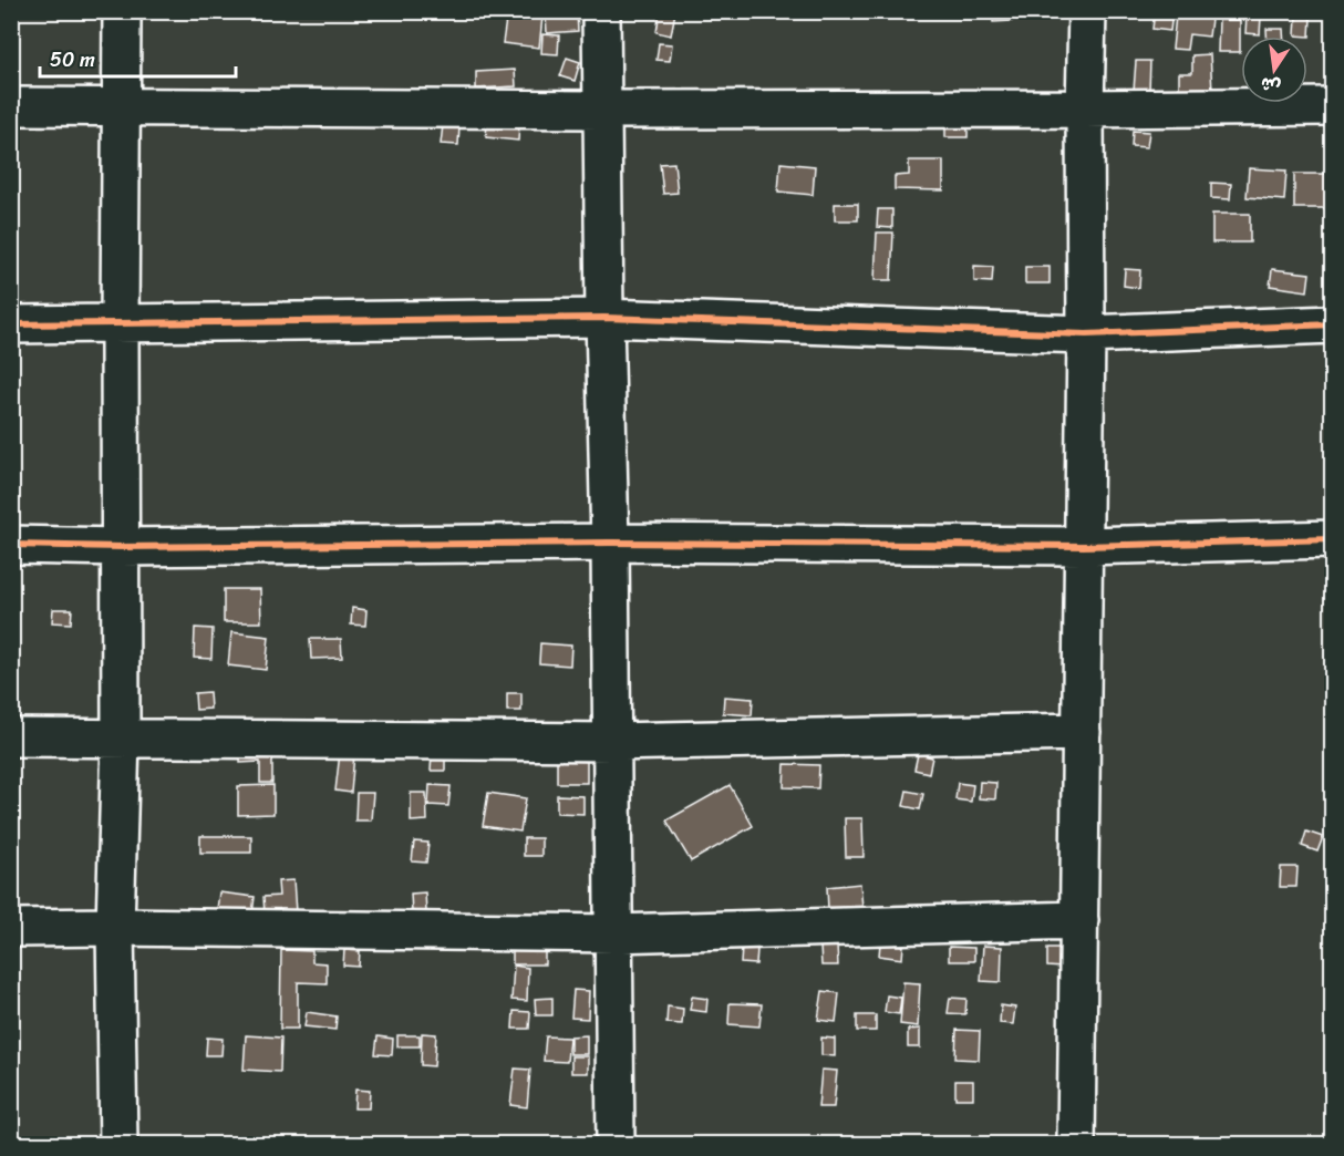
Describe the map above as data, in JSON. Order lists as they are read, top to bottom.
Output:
{
  "scale_bar": "50 m",
  "north": "bottom"
}
